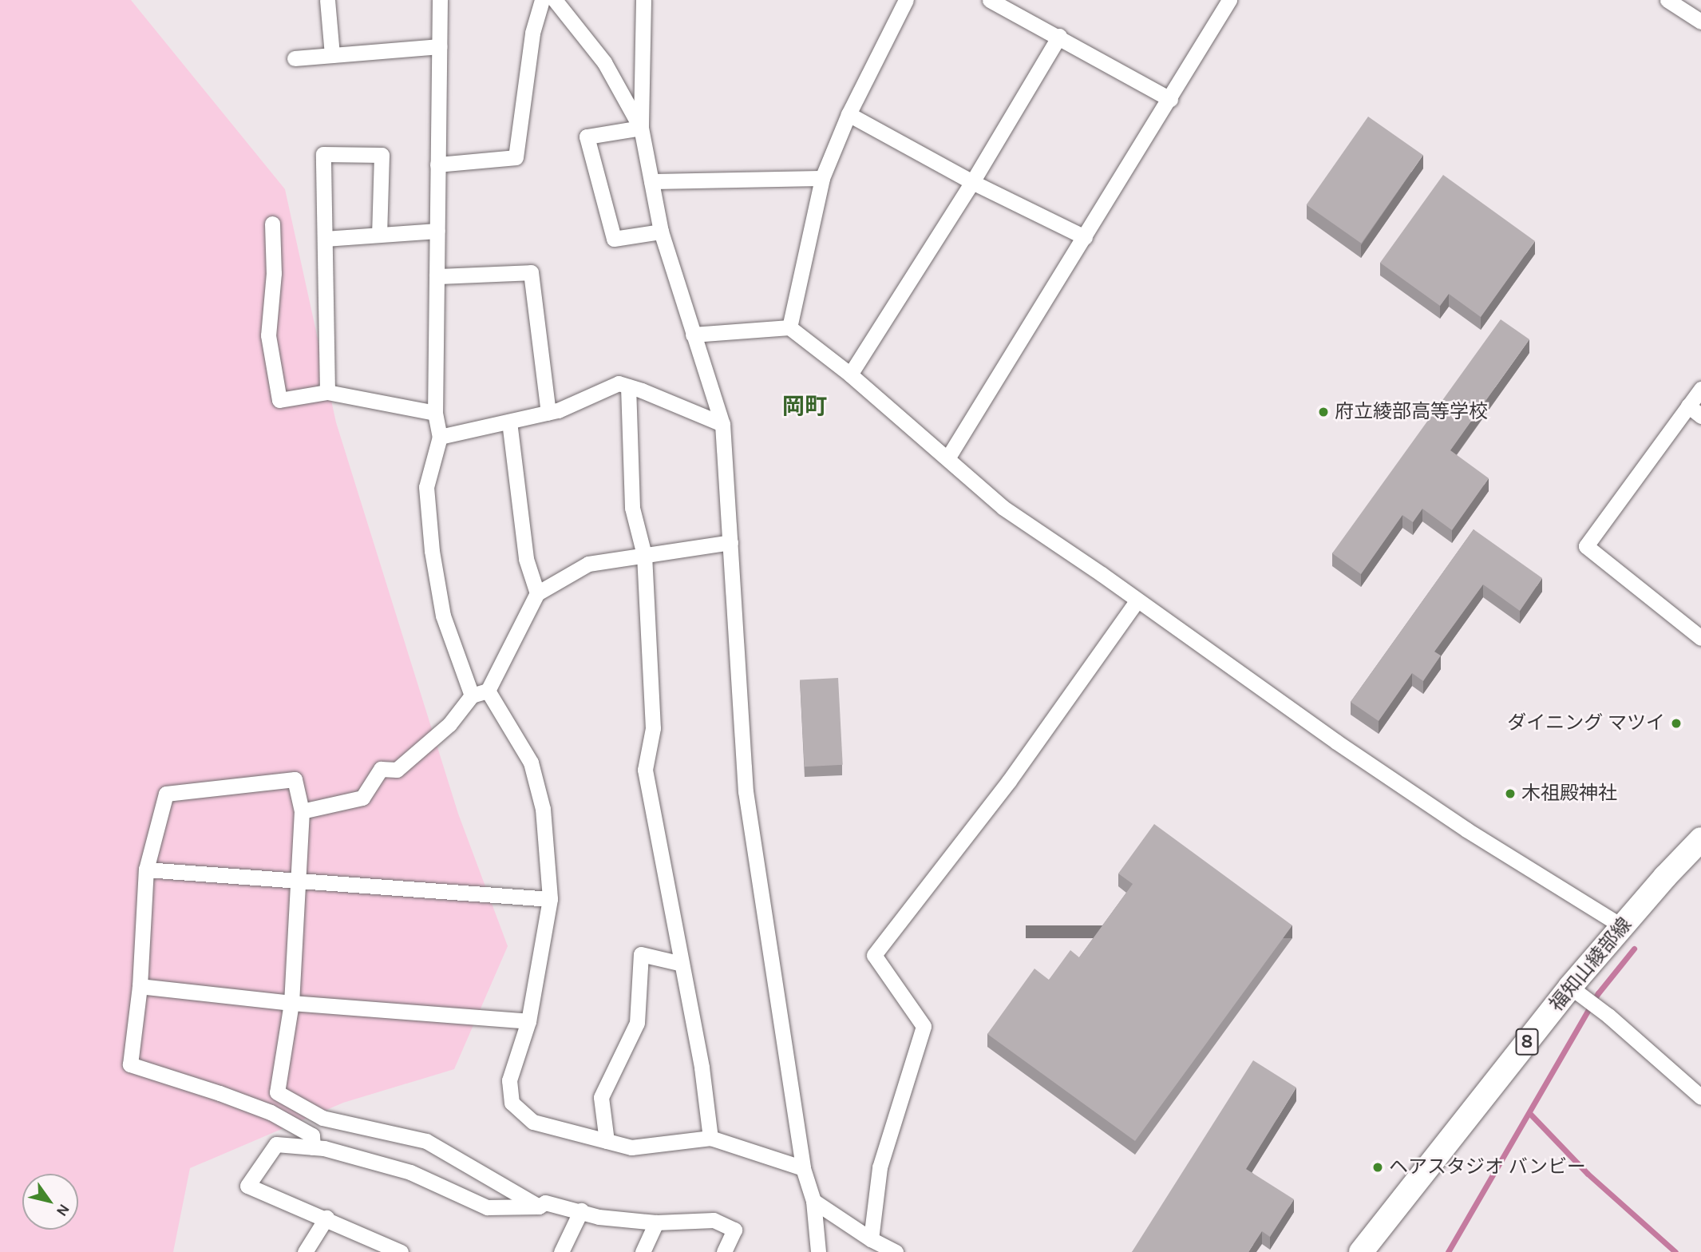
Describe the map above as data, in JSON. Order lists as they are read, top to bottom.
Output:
{
  "streets": {
    "main road": ["福知山綾部線", "8"]
  },
  "districts": ["岡町"],
  "places": [
    "府立綾部高等学校",
    "ダイニング マツイ",
    "木祖殿神社",
    "ヘアスタジオ バンビー"
  ],
  "north": "bottom right"
}
